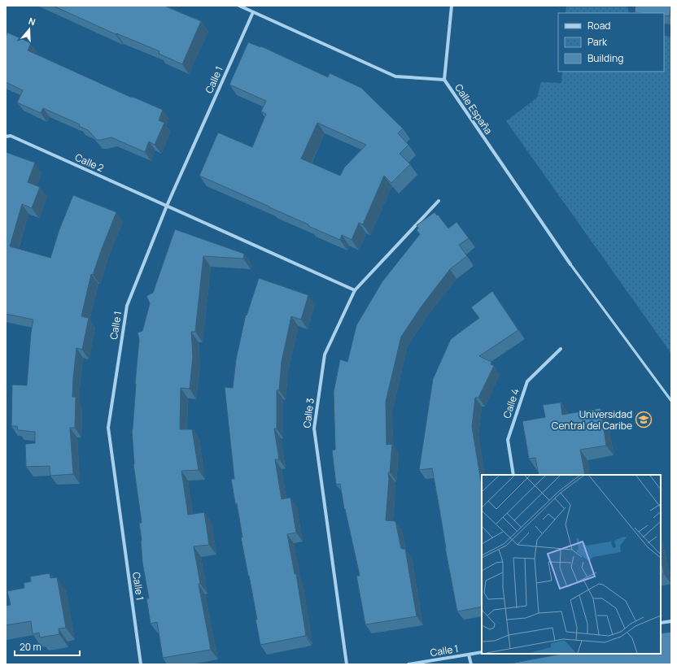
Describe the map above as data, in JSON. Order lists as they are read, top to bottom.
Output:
{
  "streets": {
    "street": [
      "Calle 1",
      "Calle España",
      "Calle 2",
      "Calle 4",
      "Calle 3"
    ]
  },
  "crossings": [
    ["Calle 1", "Calle España"],
    ["Calle 1", "Calle 2"],
    ["Calle 2", "Calle 3"]
  ],
  "places": {
    "school or university": ["Universidad Central del Caribe"]
  },
  "legend": ["Road", "Park", "Building"],
  "scale_bar": "20 m",
  "north": "top"
}
